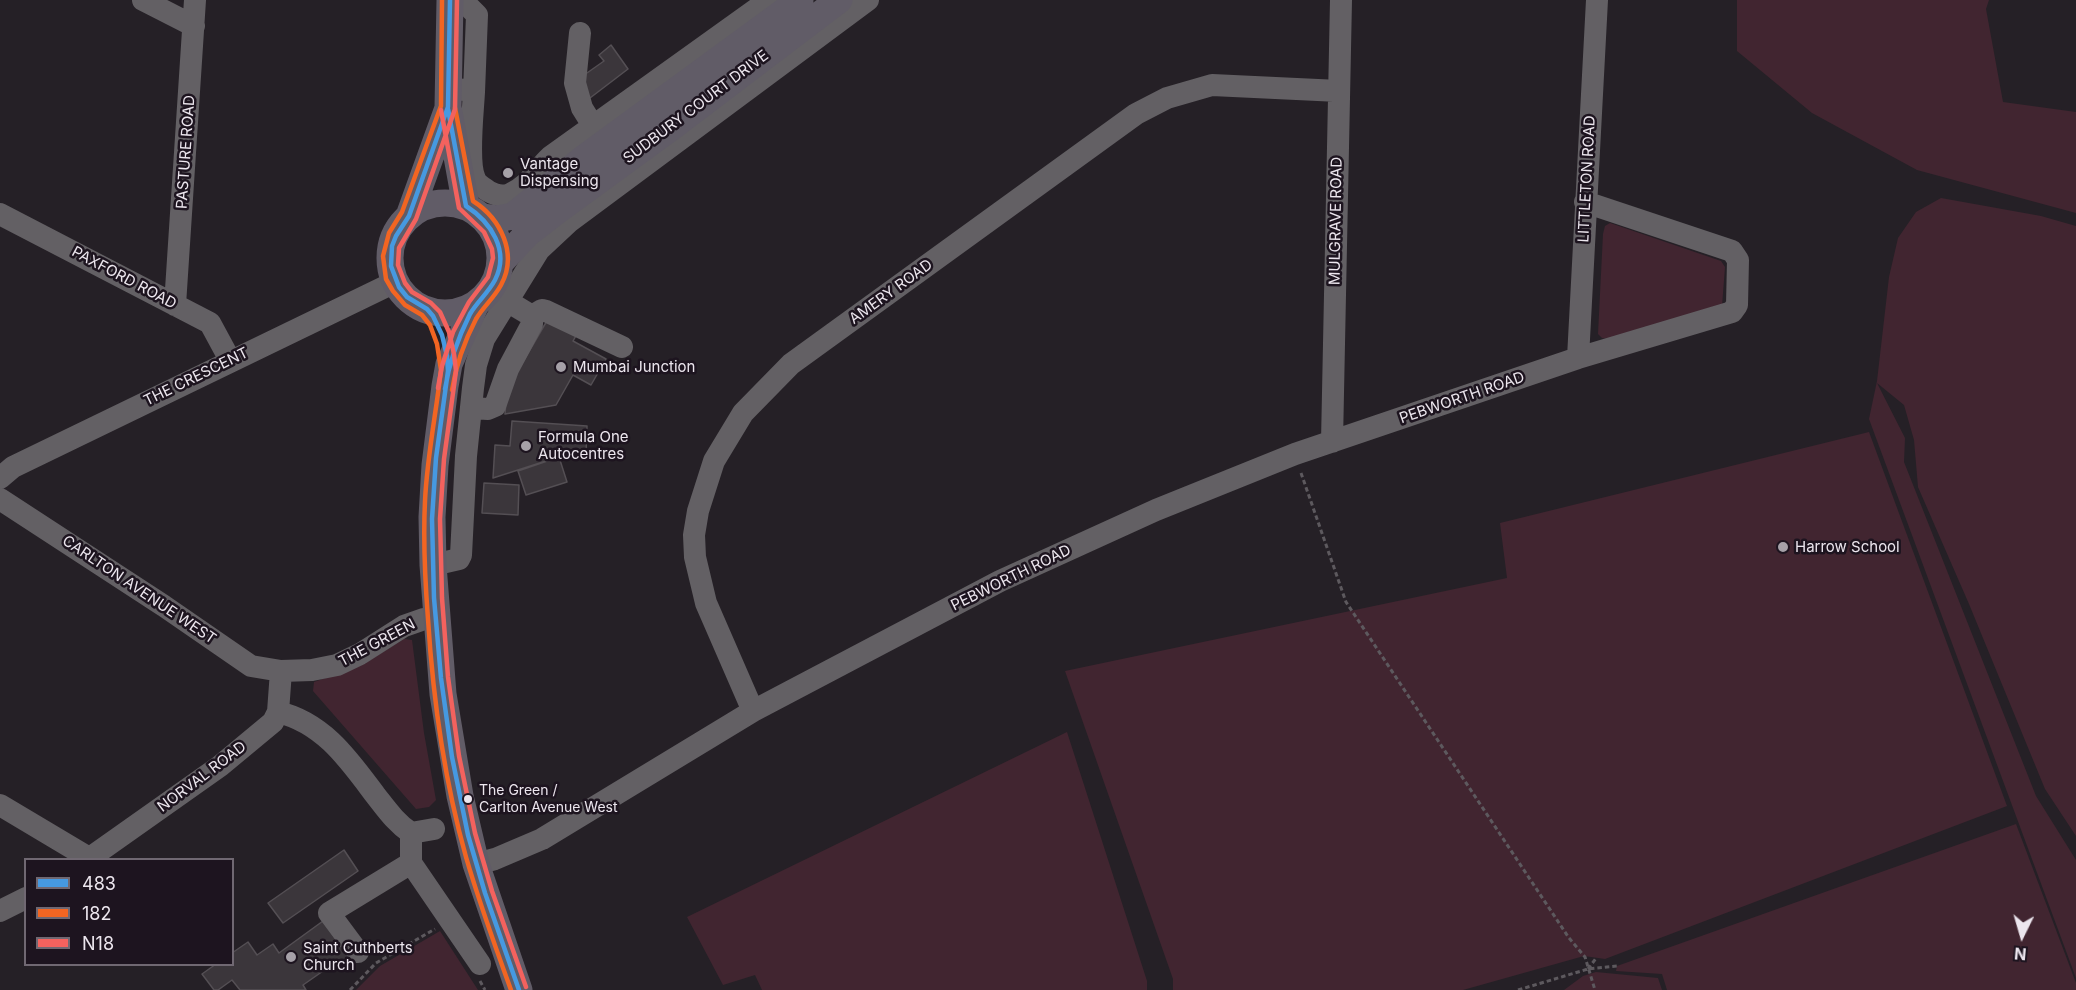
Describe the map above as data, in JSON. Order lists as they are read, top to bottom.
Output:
{
  "streets": {
    "main road": ["SUDBURY COURT DRIVE"],
    "street": [
      "PASTURE ROAD",
      "LITTLETON ROAD",
      "MULGRAVE ROAD",
      "PAXFORD ROAD",
      "AMERY ROAD",
      "THE CRESCENT",
      "PEBWORTH ROAD",
      "CARLTON AVENUE WEST",
      "THE GREEN",
      "NORVAL ROAD"
    ]
  },
  "crossings": [
    ["SUDBURY COURT DRIVE", "THE CRESCENT"],
    ["PASTURE ROAD", "PAXFORD ROAD"],
    ["LITTLETON ROAD", "PEBWORTH ROAD"],
    ["MULGRAVE ROAD", "AMERY ROAD"],
    ["MULGRAVE ROAD", "PEBWORTH ROAD"],
    ["PAXFORD ROAD", "THE CRESCENT"],
    ["AMERY ROAD", "PEBWORTH ROAD"],
    ["CARLTON AVENUE WEST", "THE GREEN"]
  ],
  "places": [
    "Vantage Dispensing",
    "Mumbai Junction",
    "Formula One Autocentres",
    "Harrow School",
    "The Green / Carlton Avenue West",
    "Saint Cuthberts Church"
  ],
  "lines": ["transit line 483", "transit line 182", "transit line N18"],
  "legend": ["483", "182", "N18"],
  "north": "bottom"
}
